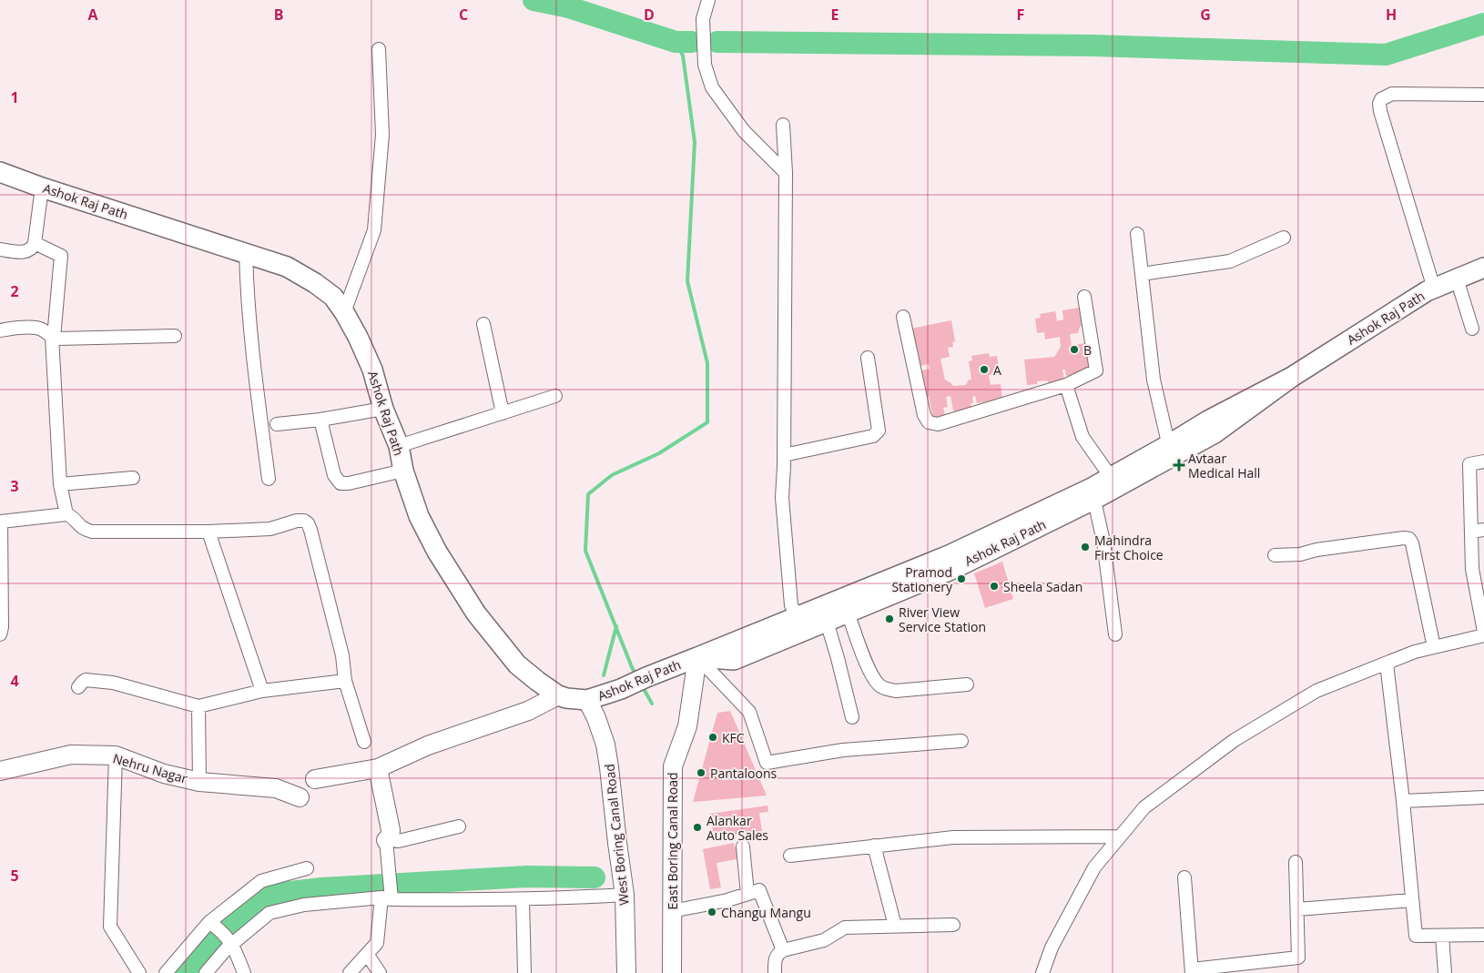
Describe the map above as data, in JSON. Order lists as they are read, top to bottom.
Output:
{
  "streets": {
    "main road": ["Ashok Raj Path"],
    "street": ["Nehru Nagar", "West Boring Canal Road", "East Boring Canal Road"]
  },
  "crossings": [
    ["Ashok Raj Path", "West Boring Canal Road"],
    ["Ashok Raj Path", "East Boring Canal Road"]
  ],
  "places": {
    "other": [
      "B",
      "A",
      "Mahindra First Choice",
      "Pramod Stationery",
      "Sheela Sadan",
      "River View Service Station",
      "KFC",
      "Pantaloons",
      "Alankar Auto Sales",
      "Changu Mangu"
    ],
    "health": ["Avtaar Medical Hall"]
  },
  "grid": {
    "columns": [
      "A",
      "B",
      "C",
      "D",
      "E",
      "F",
      "G",
      "H"
    ],
    "rows": [
      "1",
      "2",
      "3",
      "4",
      "5"
    ]
  }
}
